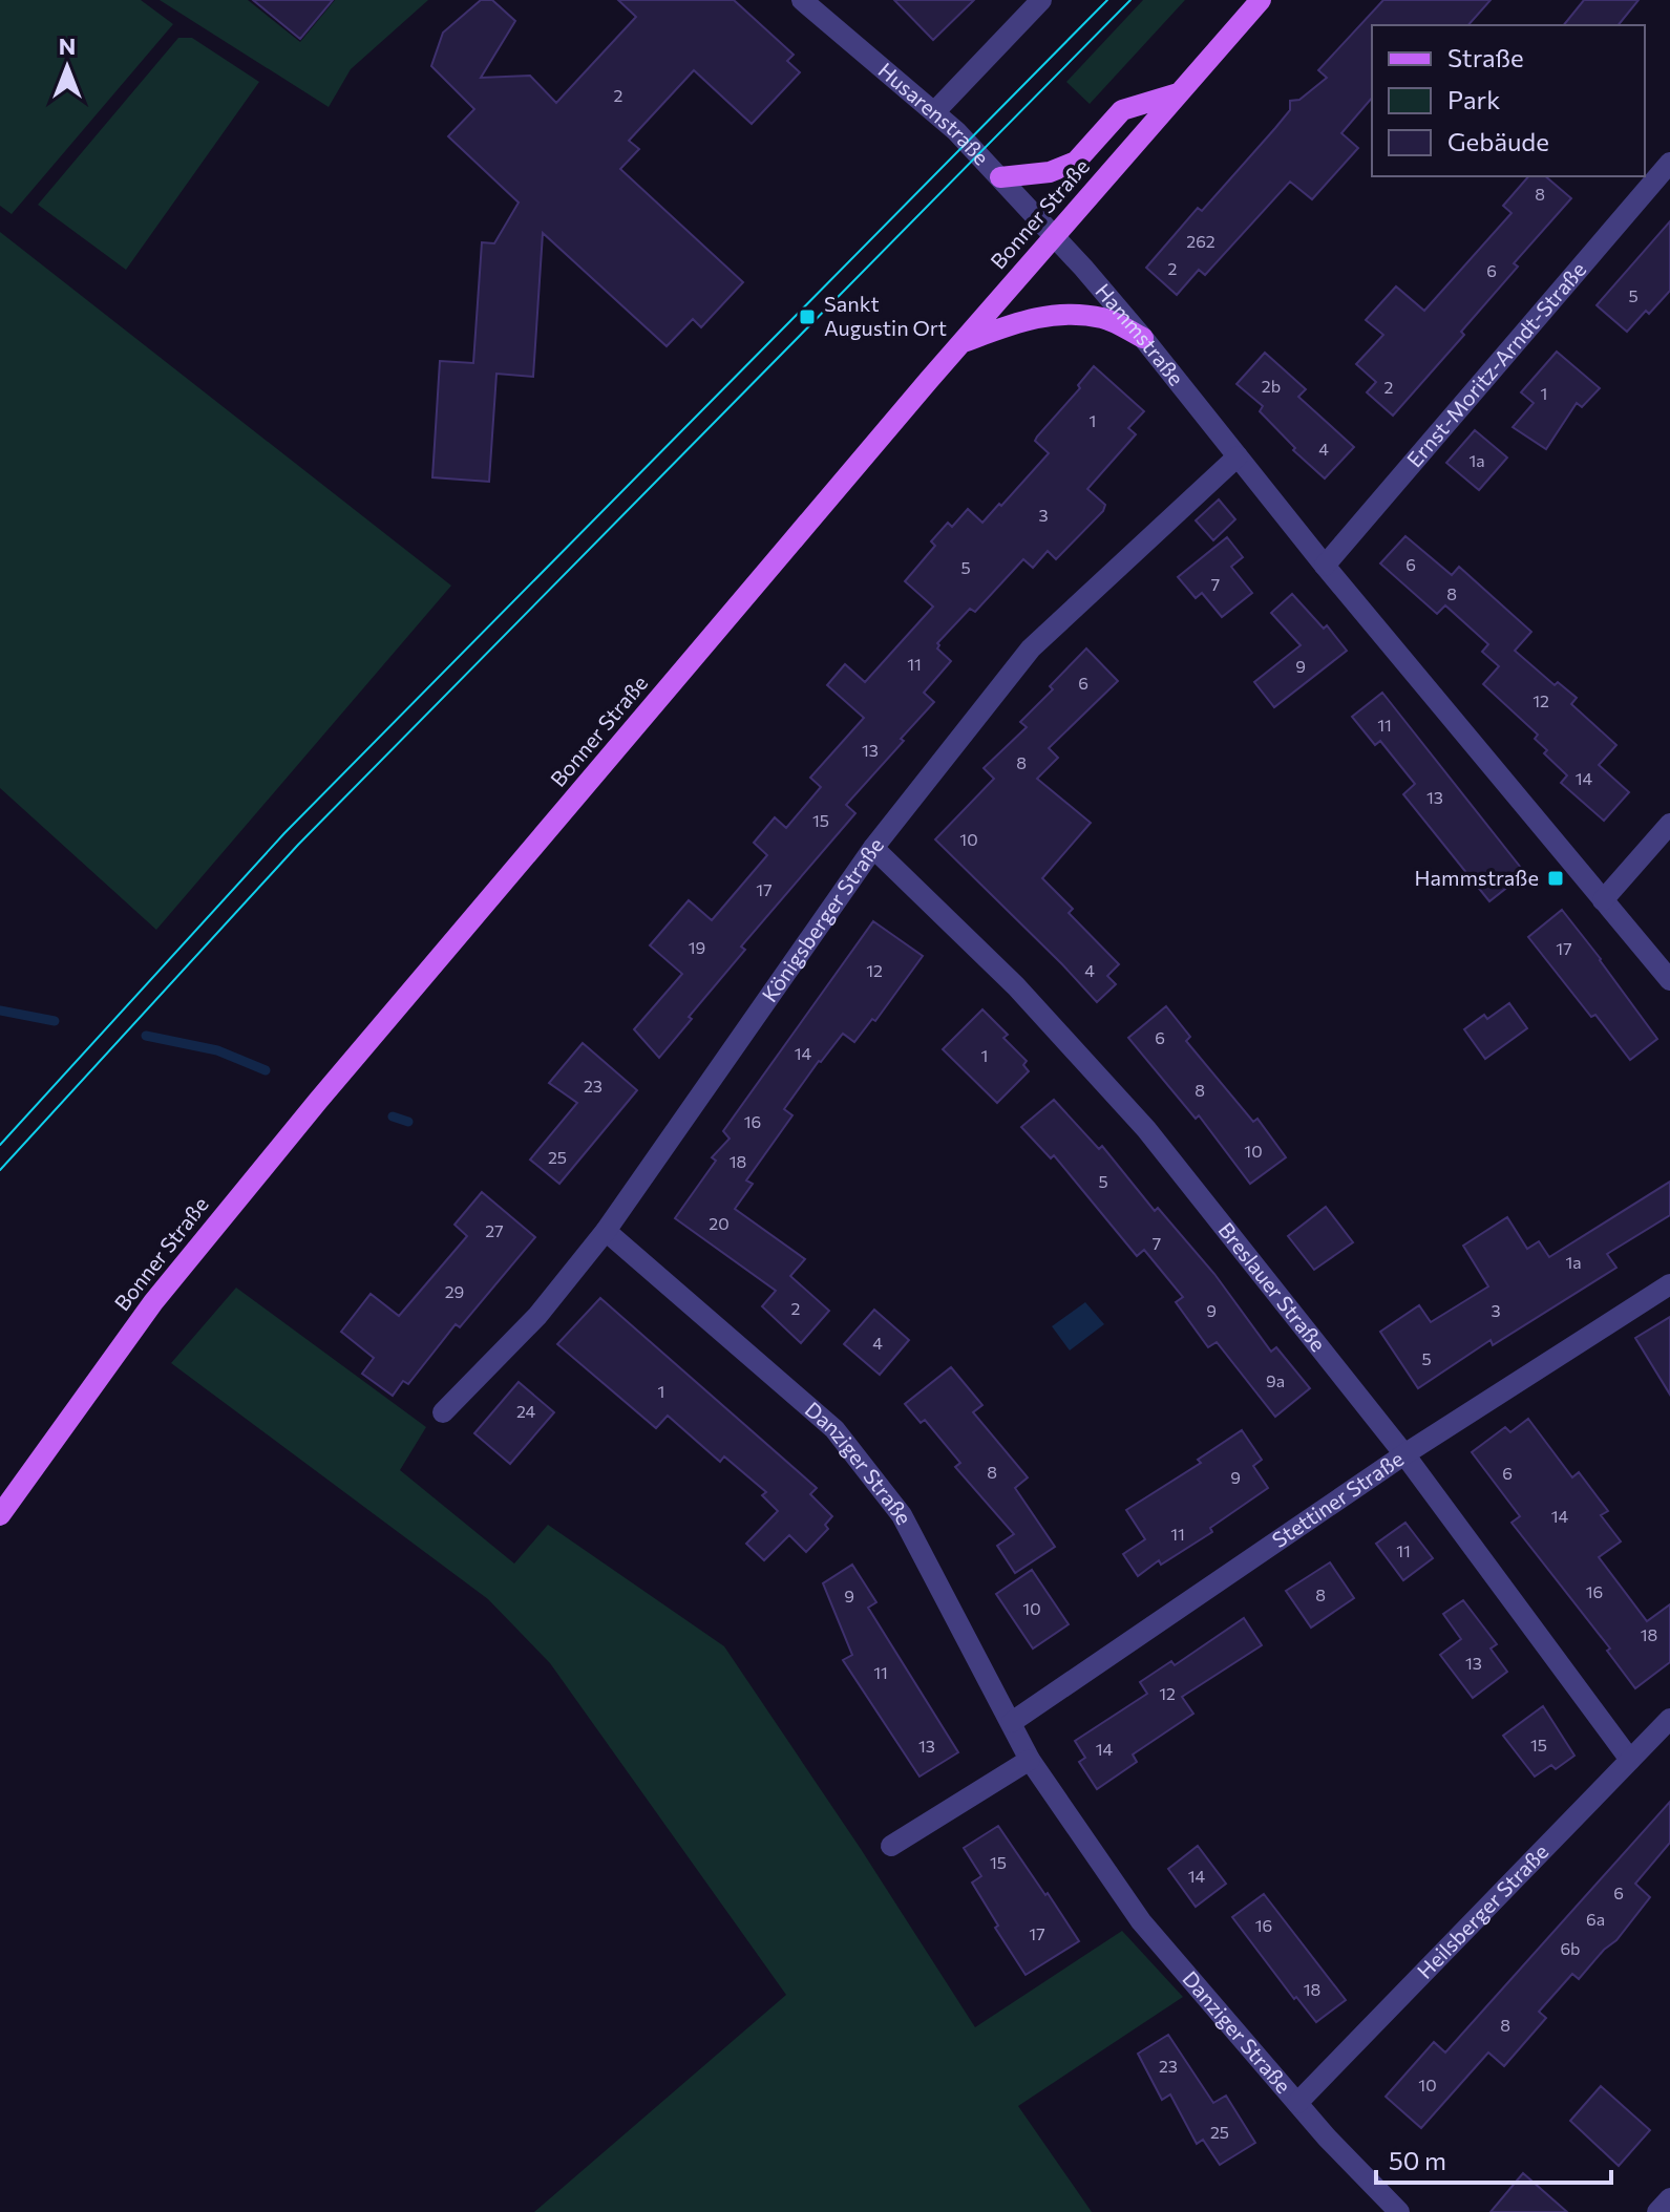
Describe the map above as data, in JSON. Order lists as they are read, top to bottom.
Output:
{
  "streets": {
    "main road": ["Bonner Straße"],
    "street": [
      "Husarenstraße",
      "Hammstraße",
      "Ernst-Moritz-Arndt-Straße",
      "Königsberger Straße",
      "Breslauer Straße",
      "Danziger Straße",
      "Stettiner Straße",
      "Heilsberger Straße"
    ]
  },
  "crossings": [
    ["Husarenstraße", "Bonner Straße"],
    ["Husarenstraße", "Hammstraße"],
    ["Bonner Straße", "Hammstraße"],
    ["Hammstraße", "Ernst-Moritz-Arndt-Straße"],
    ["Hammstraße", "Königsberger Straße"],
    ["Königsberger Straße", "Breslauer Straße"],
    ["Königsberger Straße", "Danziger Straße"],
    ["Breslauer Straße", "Stettiner Straße"],
    ["Breslauer Straße", "Heilsberger Straße"],
    ["Danziger Straße", "Stettiner Straße"],
    ["Danziger Straße", "Heilsberger Straße"]
  ],
  "places": {
    "transit": ["Sankt Augustin Ort", "Hammstraße"]
  },
  "house_numbers": [
    "2",
    "8",
    "262",
    "2",
    "6",
    "5",
    "2b",
    "2",
    "1",
    "1",
    "4",
    "1a",
    "3",
    "6",
    "5",
    "7",
    "8",
    "11",
    "9",
    "6",
    "12",
    "11",
    "13",
    "8",
    "14",
    "13",
    "15",
    "10",
    "17",
    "19",
    "17",
    "12",
    "4",
    "6",
    "14",
    "1",
    "23",
    "8",
    "16",
    "10",
    "25",
    "18",
    "5",
    "20",
    "27",
    "7",
    "1a",
    "29",
    "2",
    "9",
    "3",
    "4",
    "5",
    "9a",
    "1",
    "24",
    "8",
    "6",
    "9",
    "14",
    "11",
    "11",
    "16",
    "8",
    "9",
    "10",
    "18",
    "13",
    "11",
    "12",
    "15",
    "13",
    "14",
    "15",
    "14",
    "6",
    "6a",
    "16",
    "17",
    "6b",
    "18",
    "8",
    "23",
    "10",
    "25"
  ],
  "legend": ["Straße", "Park", "Gebäude"],
  "scale_bar": "50 m",
  "north": "top"
}
